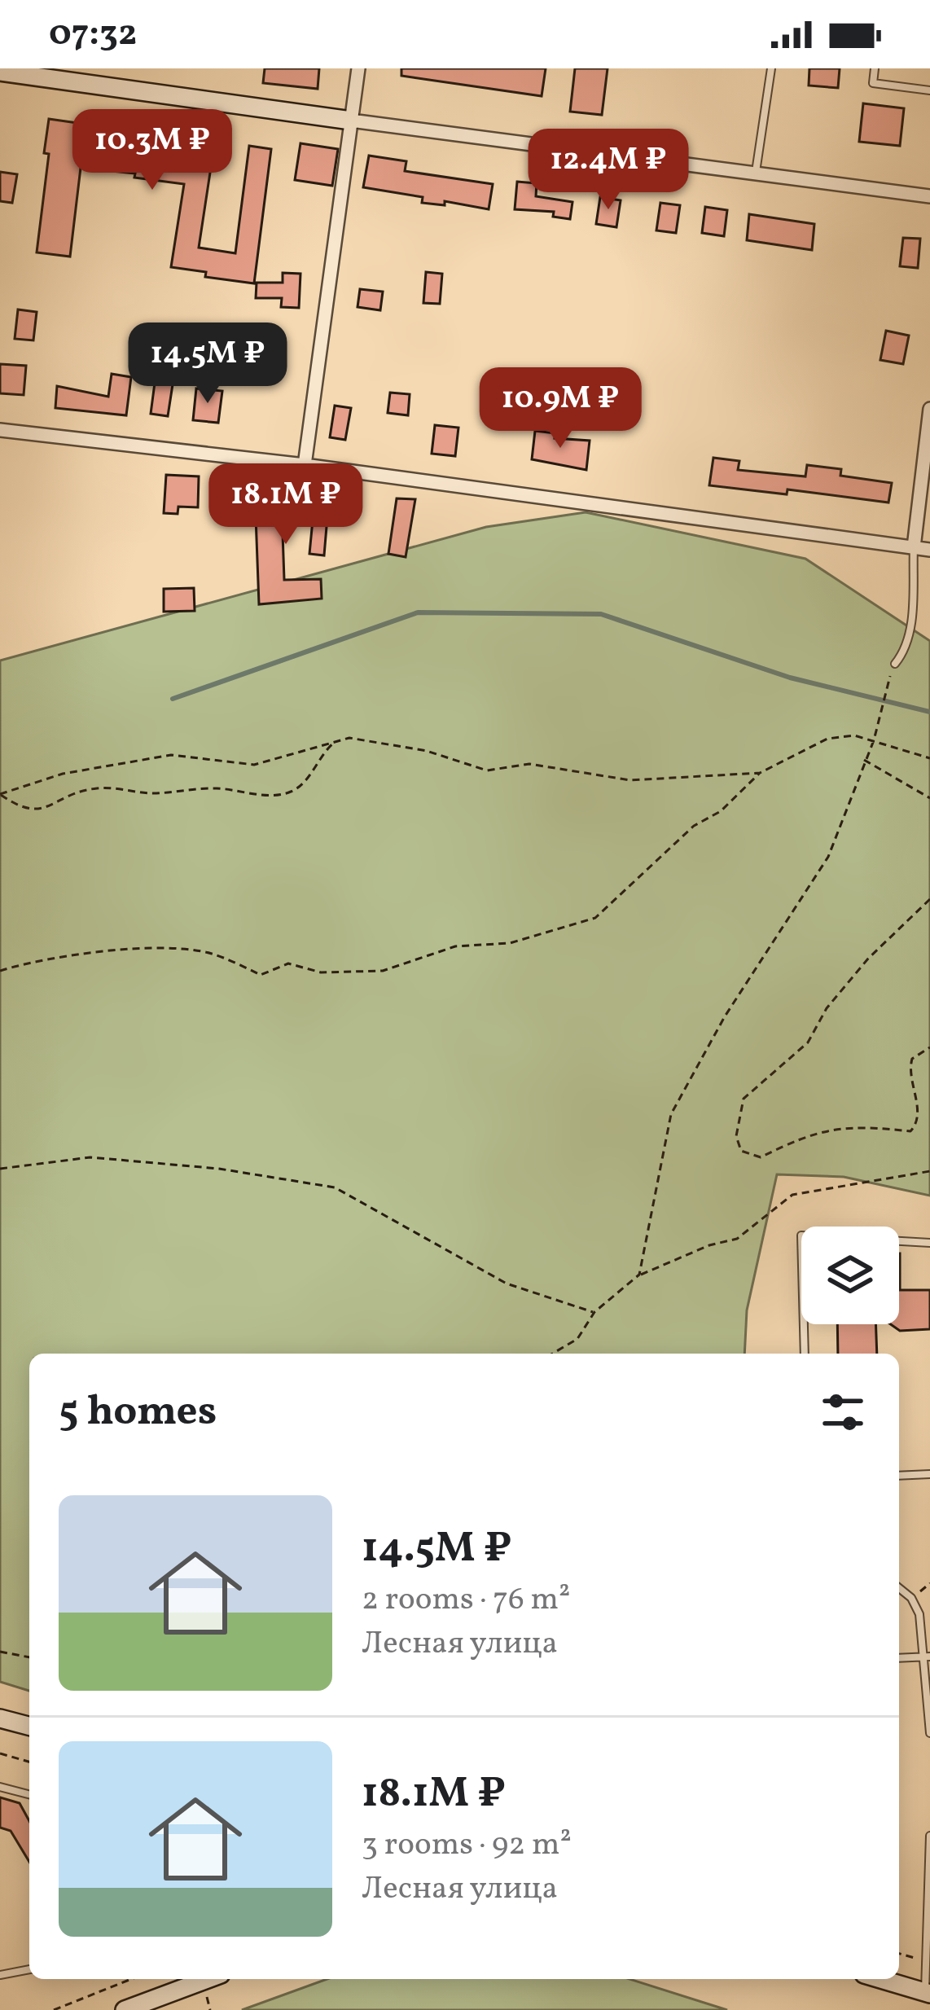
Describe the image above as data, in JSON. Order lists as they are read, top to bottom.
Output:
{
  "page": {
    "status": "07:32",
    "price": [
      "10.3M ₽",
      "12.4M ₽",
      "14.5M ₽",
      "10.9M ₽",
      "18.1M ₽"
    ],
    "heading": "5 homes",
    "list": [
      {
        "name": "14.5M ₽",
        "note": "2 rooms · 76 m² · Лесная улица"
      },
      {
        "name": "18.1M ₽",
        "note": "3 rooms · 92 m² · Лесная улица"
      }
    ]
  }
}
